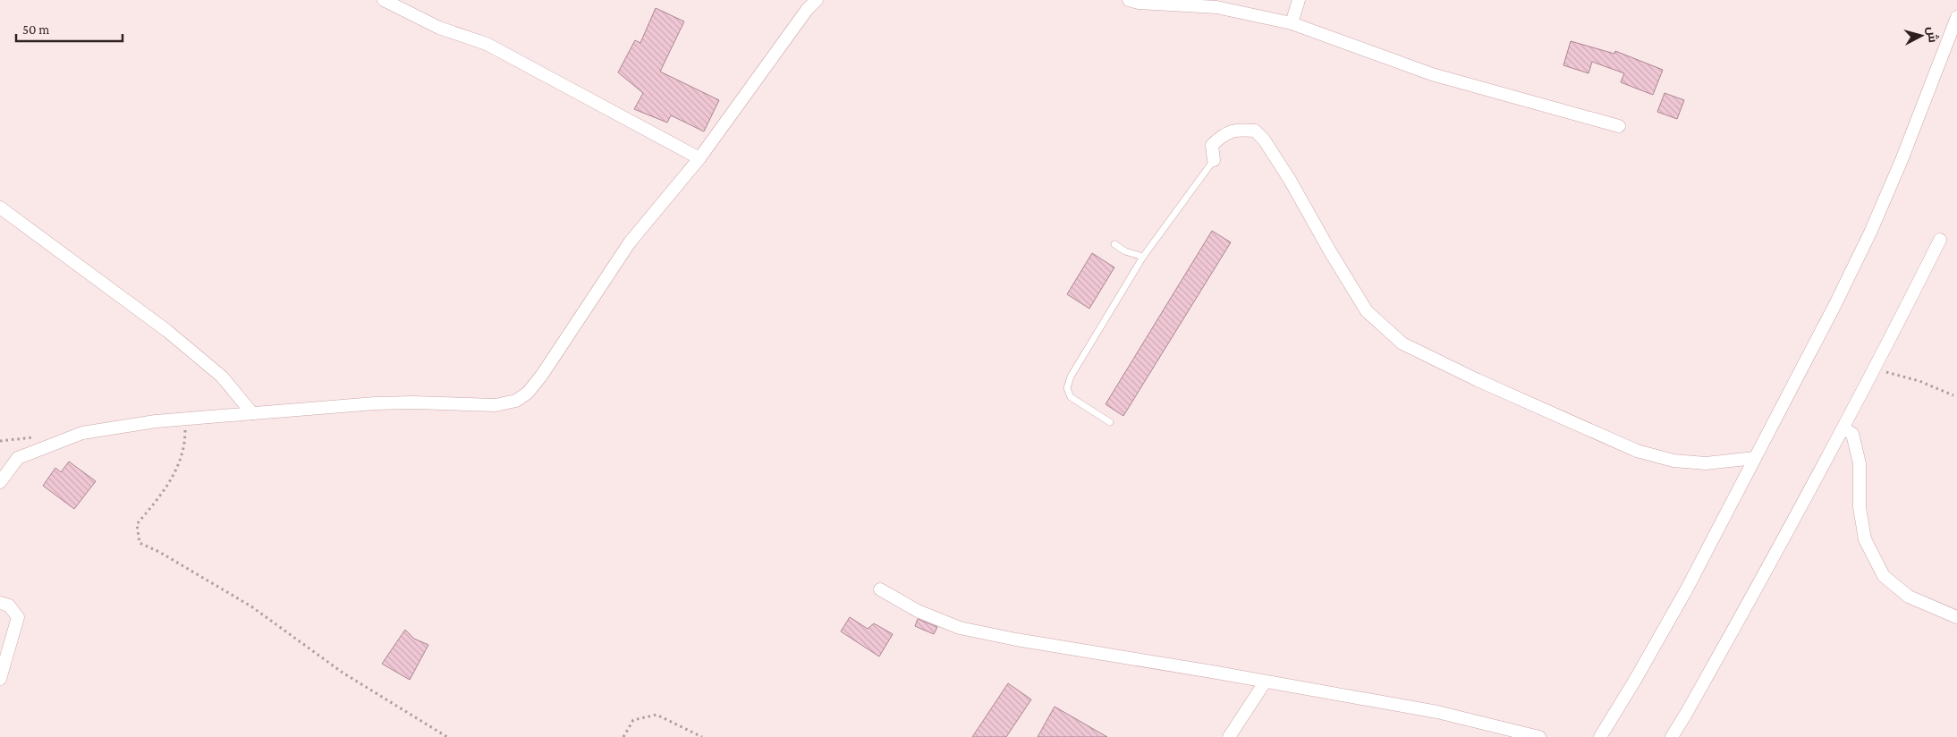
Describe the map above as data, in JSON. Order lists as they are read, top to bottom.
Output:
{
  "scale_bar": "50 m",
  "north": "right"
}
